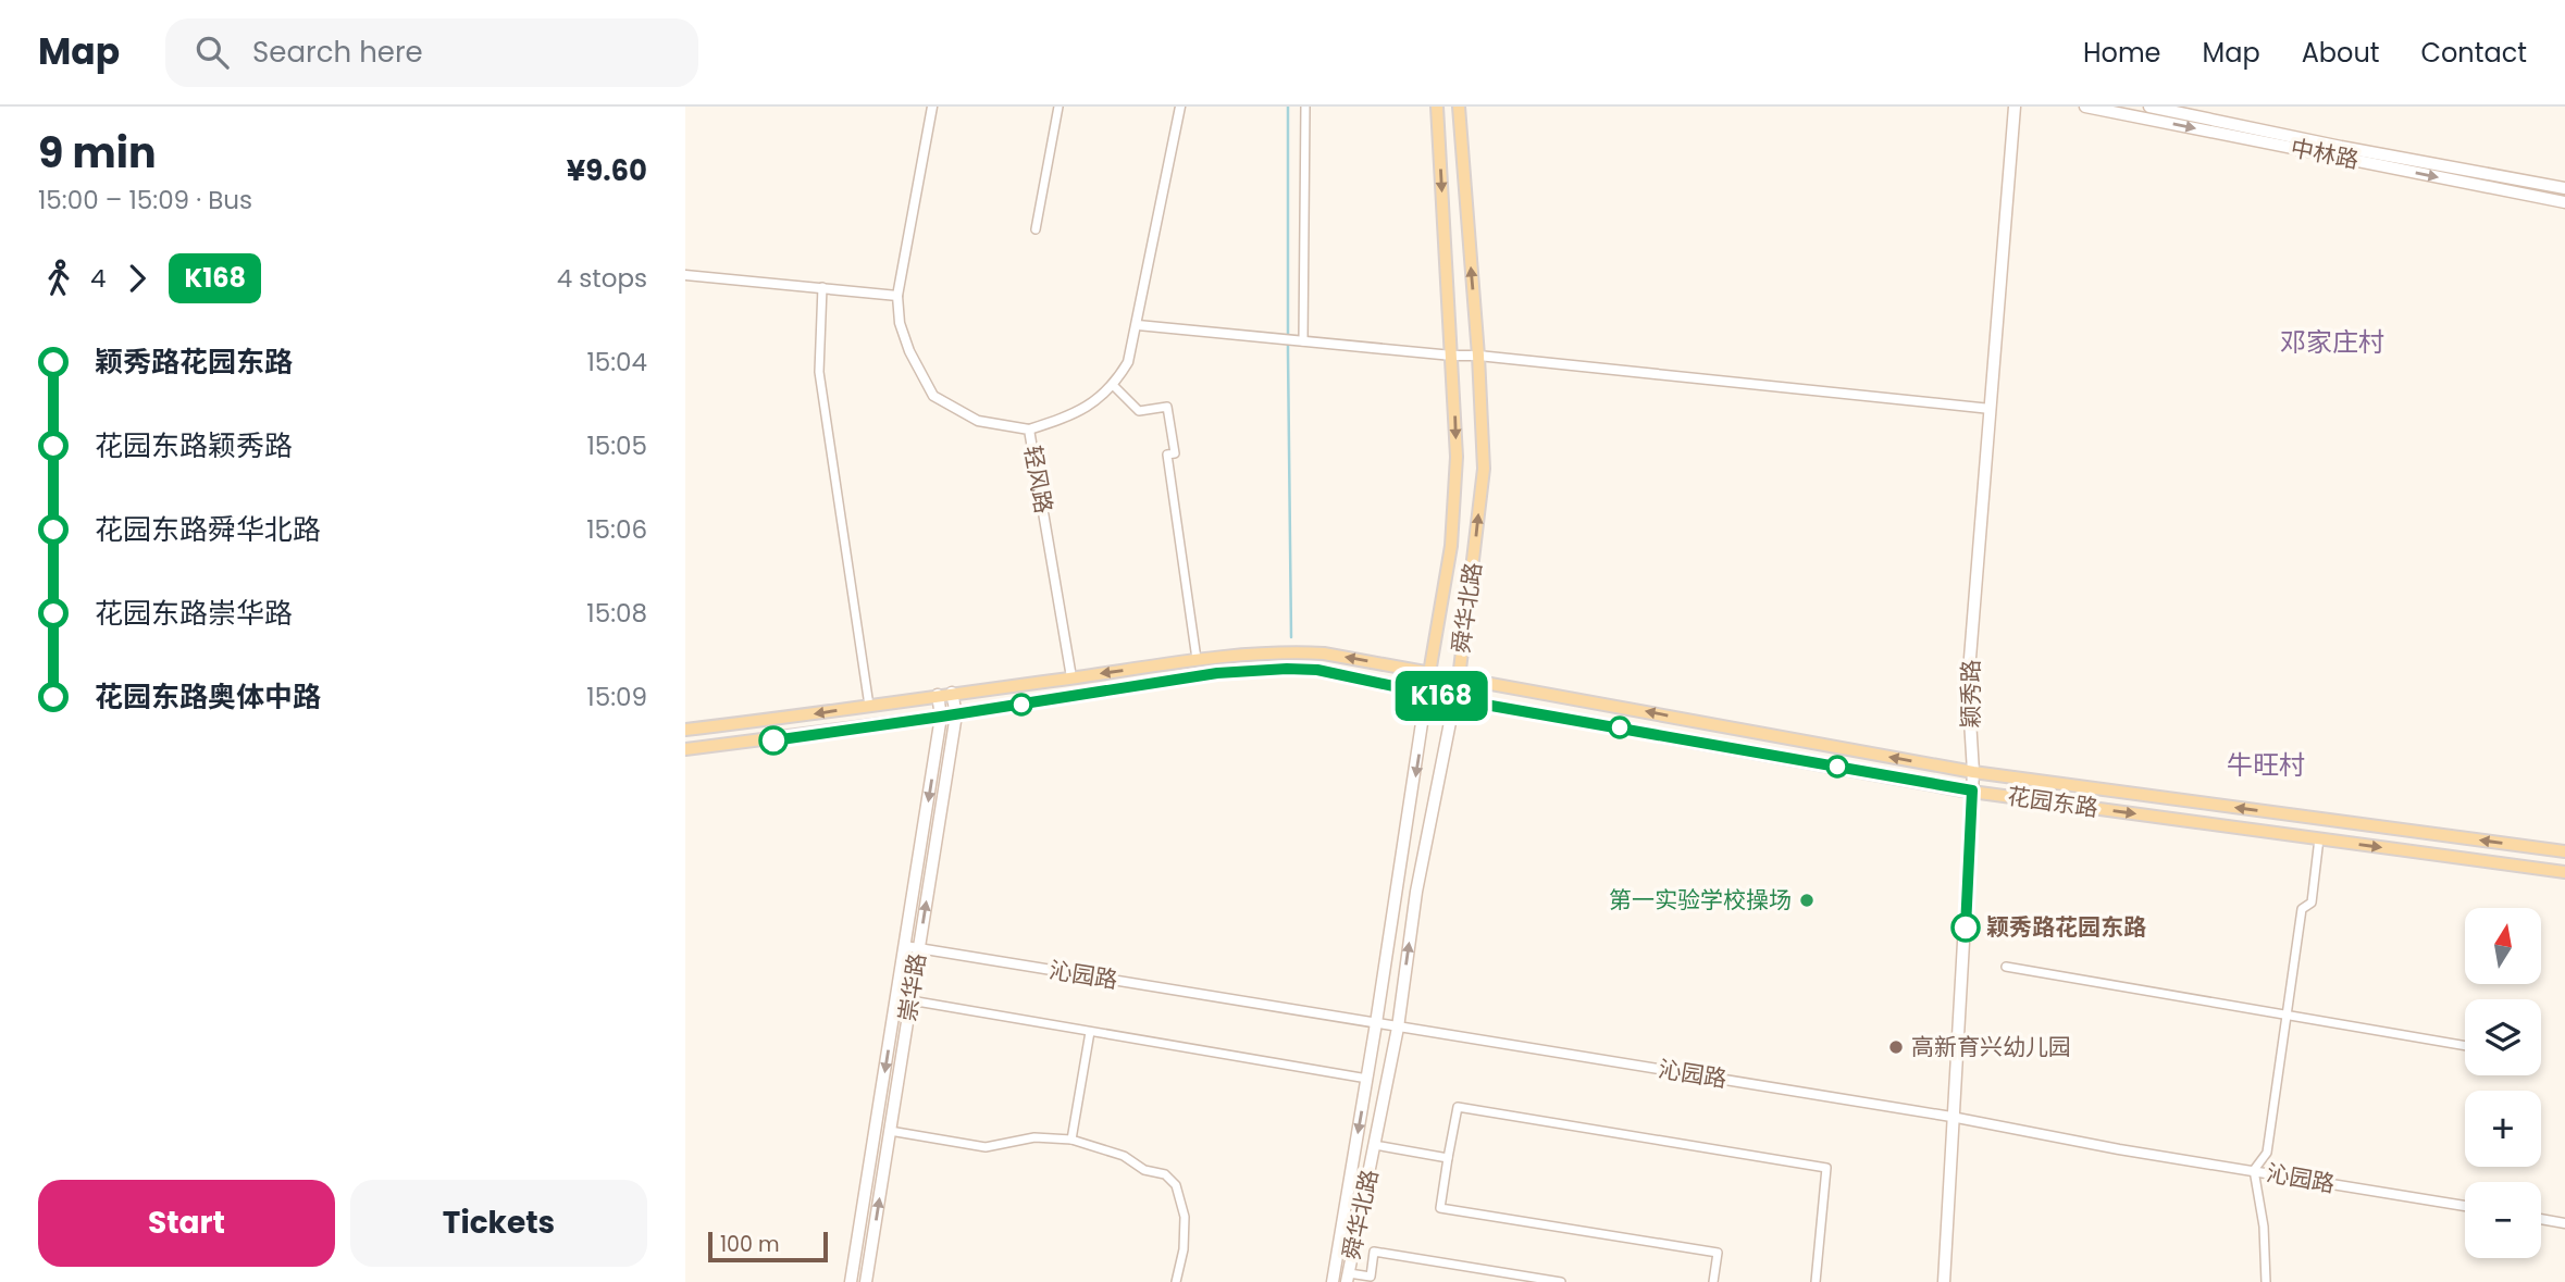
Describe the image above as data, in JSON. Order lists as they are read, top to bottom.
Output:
{
  "streets": {
    "main road": [
      "中林路",
      "舜华北路",
      "颖秀路",
      "花园东路",
      "崇华路"
    ],
    "street": ["轻风路", "沁园路"]
  },
  "crossings": [
    ["轻风路", "花园东路"],
    ["舜华北路", "花园东路"],
    ["舜华北路", "沁园路"],
    ["颖秀路", "花园东路"],
    ["颖秀路", "沁园路"],
    ["花园东路", "崇华路"],
    ["沁园路", "崇华路"]
  ],
  "districts": ["邓家庄村", "牛旺村"],
  "places": ["第一实验学校操场", "颖秀路花园东路", "高新育兴幼儿园"],
  "lines": ["bus line K168"],
  "scale_bar": "100 m",
  "north": "top",
  "page": {
    "header": "Map",
    "search": "Search here",
    "nav": [
      "Home",
      "Map",
      "About",
      "Contact"
    ],
    "heading": ["9 min", "15:00 – 15:09 · Bus", "¥9.60"],
    "on_map": "K168",
    "legs": ["4", "K168", "4 stops"],
    "list": [
      {
        "name": "颖秀路花园东路",
        "value": "15:04"
      },
      {
        "name": "花园东路颖秀路",
        "value": "15:05"
      },
      {
        "name": "花园东路舜华北路",
        "value": "15:06"
      },
      {
        "name": "花园东路崇华路",
        "value": "15:08"
      },
      {
        "name": "花园东路奥体中路",
        "value": "15:09"
      }
    ],
    "map_buttons": ["+", "−"],
    "buttons": ["Start", "Tickets"],
    "scale": "100 m"
  }
}
